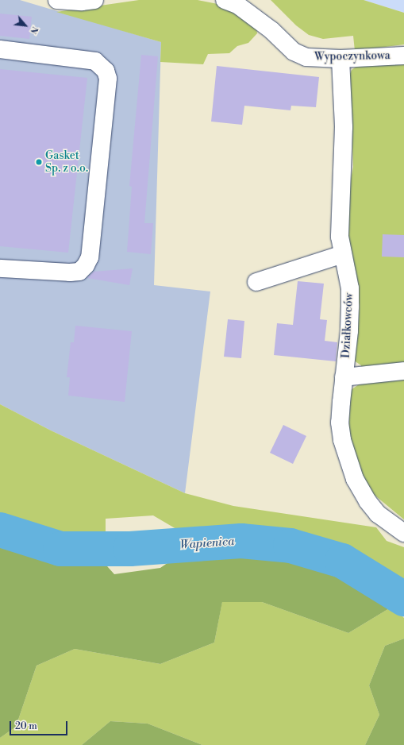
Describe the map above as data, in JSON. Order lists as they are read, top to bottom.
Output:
{
  "streets": {
    "street": ["Wypoczynkowa", "Działkowców"]
  },
  "crossings": [
    ["Wypoczynkowa", "Działkowców"]
  ],
  "water": ["Wapienica"],
  "places": ["Gasket Sp. z o.o."],
  "scale_bar": "20 m",
  "north": "bottom right"
}
